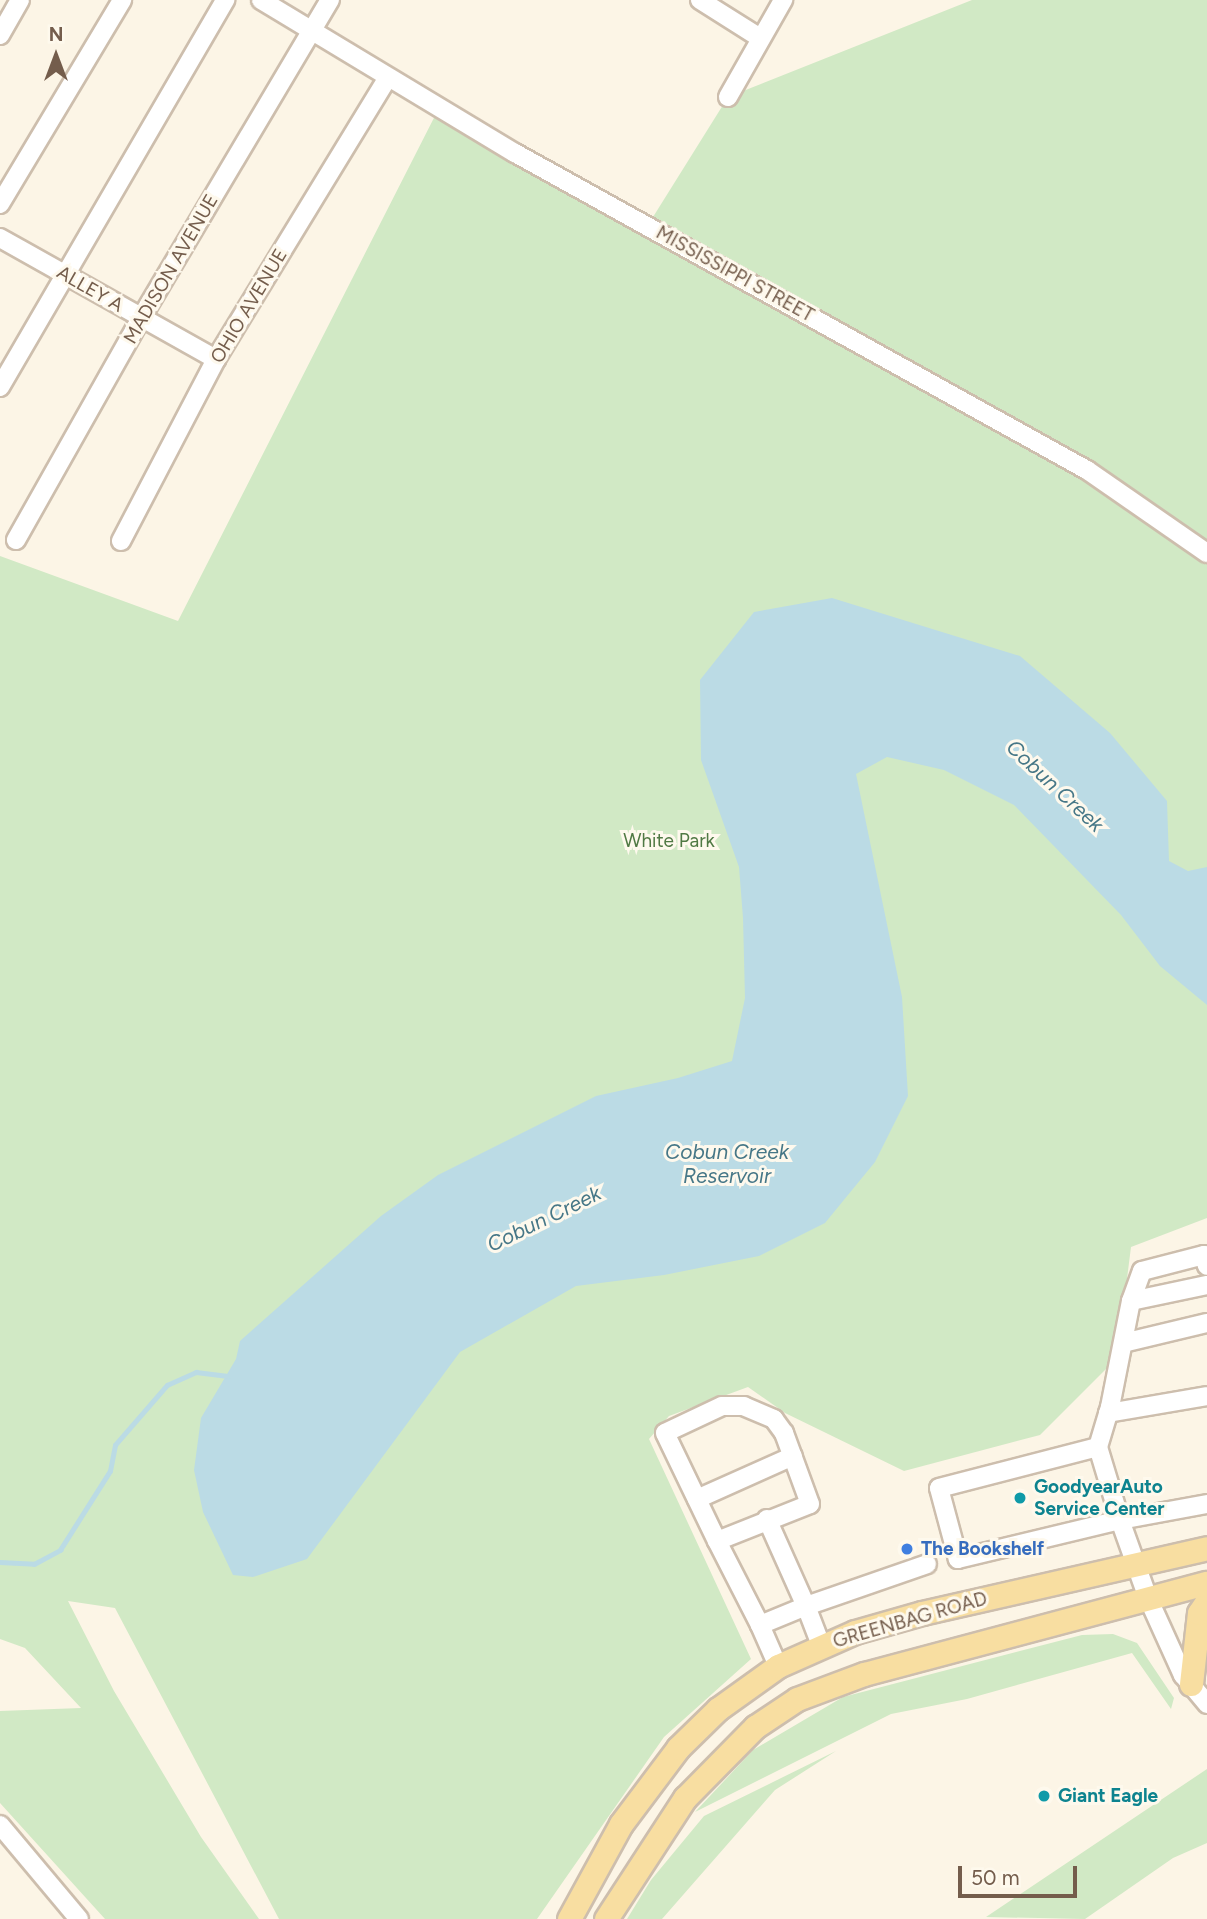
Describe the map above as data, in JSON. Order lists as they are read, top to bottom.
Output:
{
  "streets": {
    "main road": ["GREENBAG ROAD"],
    "street": [
      "MADISON AVENUE",
      "MISSISSIPPI STREET",
      "ALLEY A",
      "OHIO AVENUE"
    ]
  },
  "crossings": [
    ["MADISON AVENUE", "MISSISSIPPI STREET"],
    ["MADISON AVENUE", "ALLEY A"],
    ["MISSISSIPPI STREET", "OHIO AVENUE"],
    ["ALLEY A", "OHIO AVENUE"]
  ],
  "water": ["Cobun Creek", "Cobun Creek Reservoir"],
  "parks": ["White Park"],
  "places": ["GoodyearAuto Service Center", "The Bookshelf", "Giant Eagle"],
  "scale_bar": "50 m",
  "north": "top"
}
